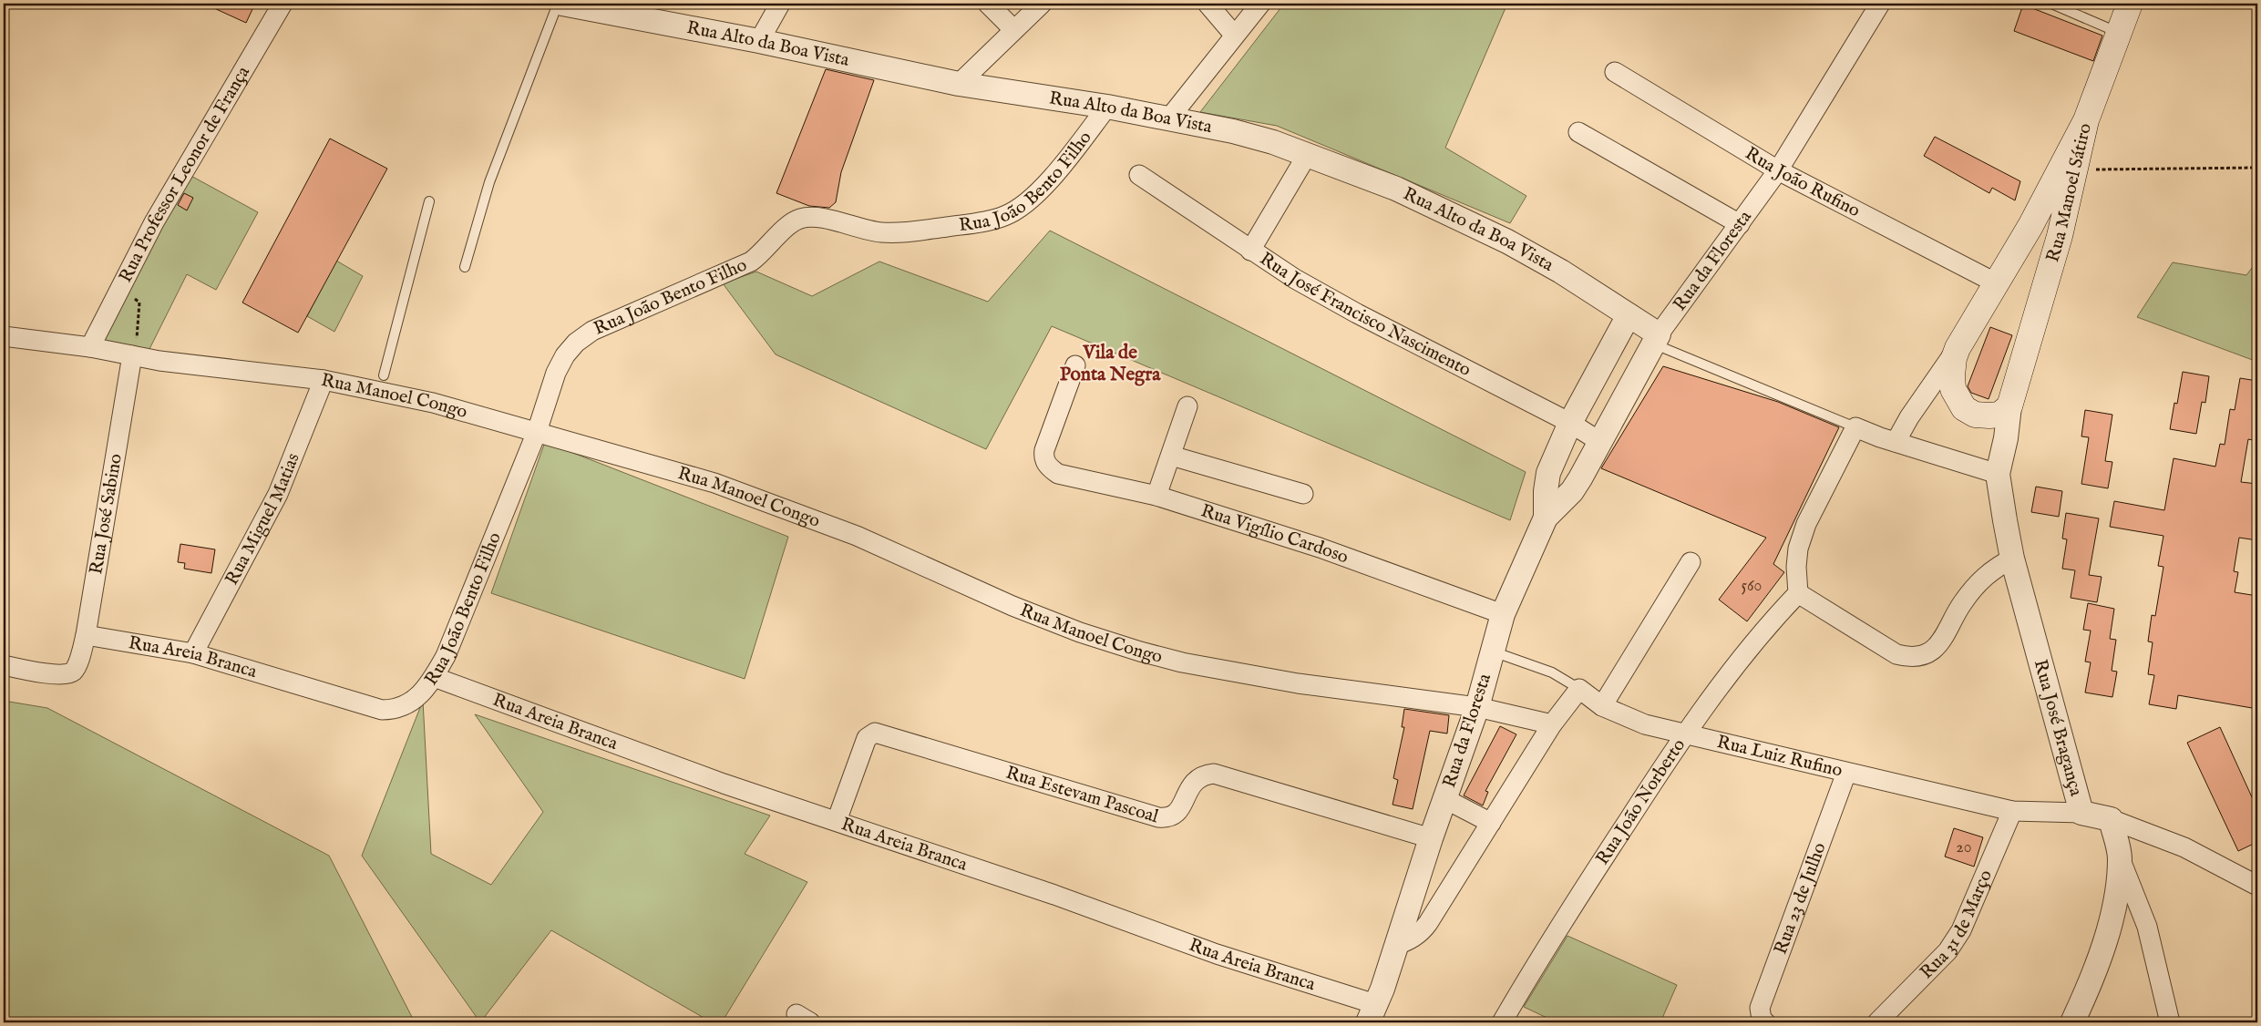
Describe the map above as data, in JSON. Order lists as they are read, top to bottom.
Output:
{
  "streets": {
    "main road": ["Rua Manoel Sátiro"],
    "street": [
      "Rua Alto da Boa Vista",
      "Rua Professor Leonor de França",
      "Rua João Bento Filho",
      "Rua João Rufino",
      "Rua da Floresta",
      "Rua José Francisco Nascimento",
      "Rua Manoel Congo",
      "Rua José Sabino",
      "Rua Miguel Matias",
      "Rua Vigílio Cardoso",
      "Rua Areia Branca",
      "Rua José Bragança",
      "Rua Luiz Rufino",
      "Rua Estevam Pascoal",
      "Rua João Norberto",
      "Rua 23 de Julho",
      "Rua 31 de Março"
    ]
  },
  "crossings": [
    ["Rua Alto da Boa Vista", "Rua João Bento Filho"],
    ["Rua Alto da Boa Vista", "Rua da Floresta"],
    ["Rua Professor Leonor de França", "Rua Manoel Congo"],
    ["Rua João Bento Filho", "Rua Manoel Congo"],
    ["Rua João Bento Filho", "Rua Areia Branca"],
    ["Rua João Rufino", "Rua Manoel Sátiro"],
    ["Rua João Rufino", "Rua da Floresta"],
    ["Rua Manoel Sátiro", "Rua José Bragança"],
    ["Rua da Floresta", "Rua José Francisco Nascimento"],
    ["Rua da Floresta", "Rua Manoel Congo"],
    ["Rua da Floresta", "Rua Vigílio Cardoso"],
    ["Rua da Floresta", "Rua Areia Branca"],
    ["Rua da Floresta", "Rua Luiz Rufino"],
    ["Rua da Floresta", "Rua Estevam Pascoal"],
    ["Rua Manoel Congo", "Rua José Sabino"],
    ["Rua Manoel Congo", "Rua Miguel Matias"],
    ["Rua José Sabino", "Rua Areia Branca"],
    ["Rua Miguel Matias", "Rua Areia Branca"],
    ["Rua Areia Branca", "Rua Estevam Pascoal"],
    ["Rua José Bragança", "Rua Luiz Rufino"],
    ["Rua Luiz Rufino", "Rua João Norberto"],
    ["Rua Luiz Rufino", "Rua 23 de Julho"],
    ["Rua Luiz Rufino", "Rua 31 de Março"]
  ],
  "districts": ["Vila de Ponta Negra"],
  "house_numbers": ["560", "20"]
}
